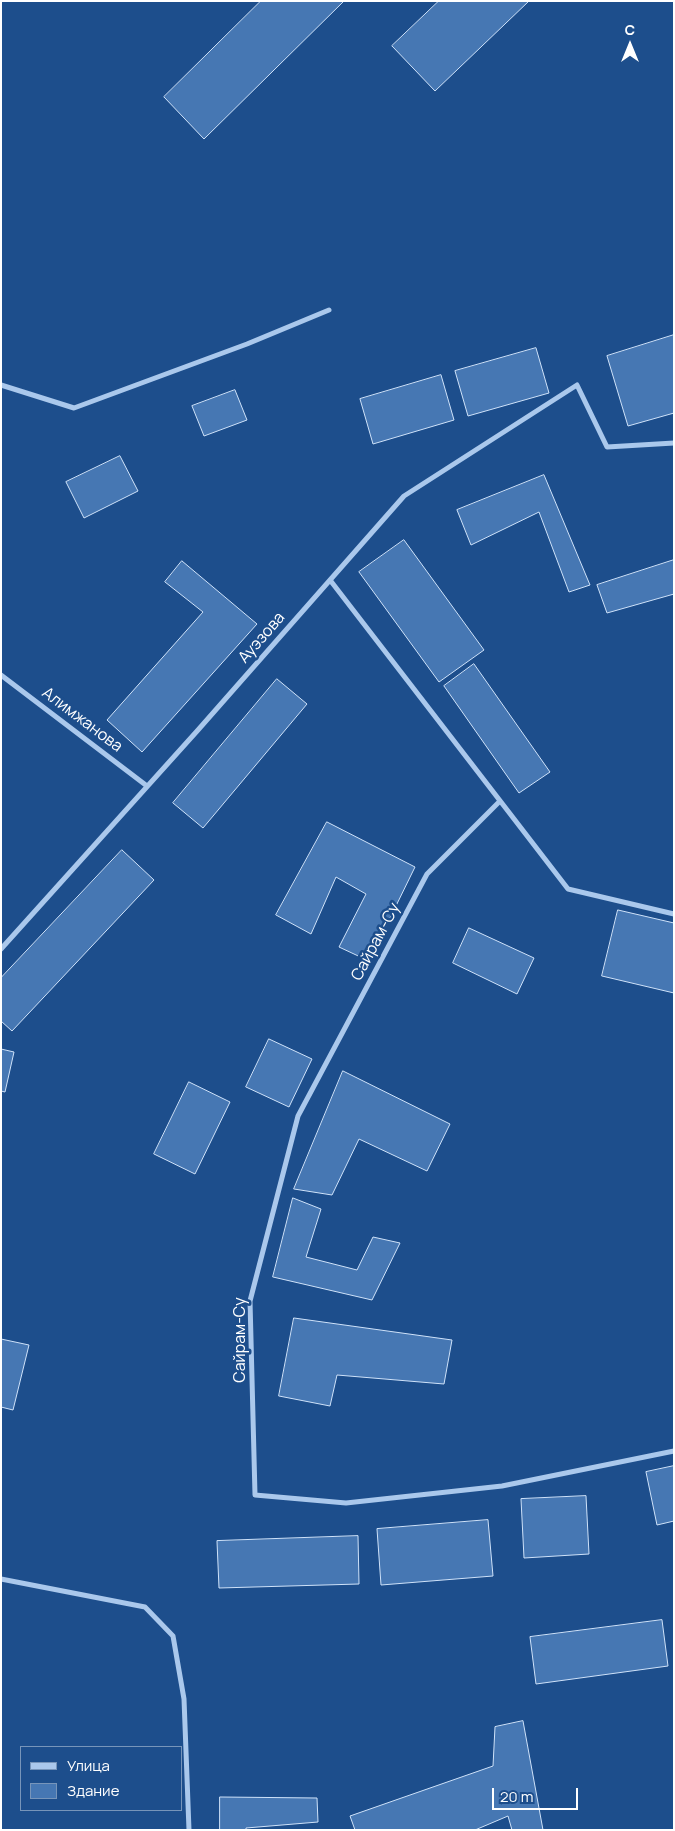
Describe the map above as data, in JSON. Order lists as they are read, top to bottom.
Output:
{
  "streets": {
    "street": ["Ауэзова", "Алимжанова", "Сайрам-Су"]
  },
  "crossings": [
    ["Ауэзова", "Алимжанова"]
  ],
  "legend": ["Улица", "Здание"],
  "scale_bar": "20 m",
  "north": "top"
}
